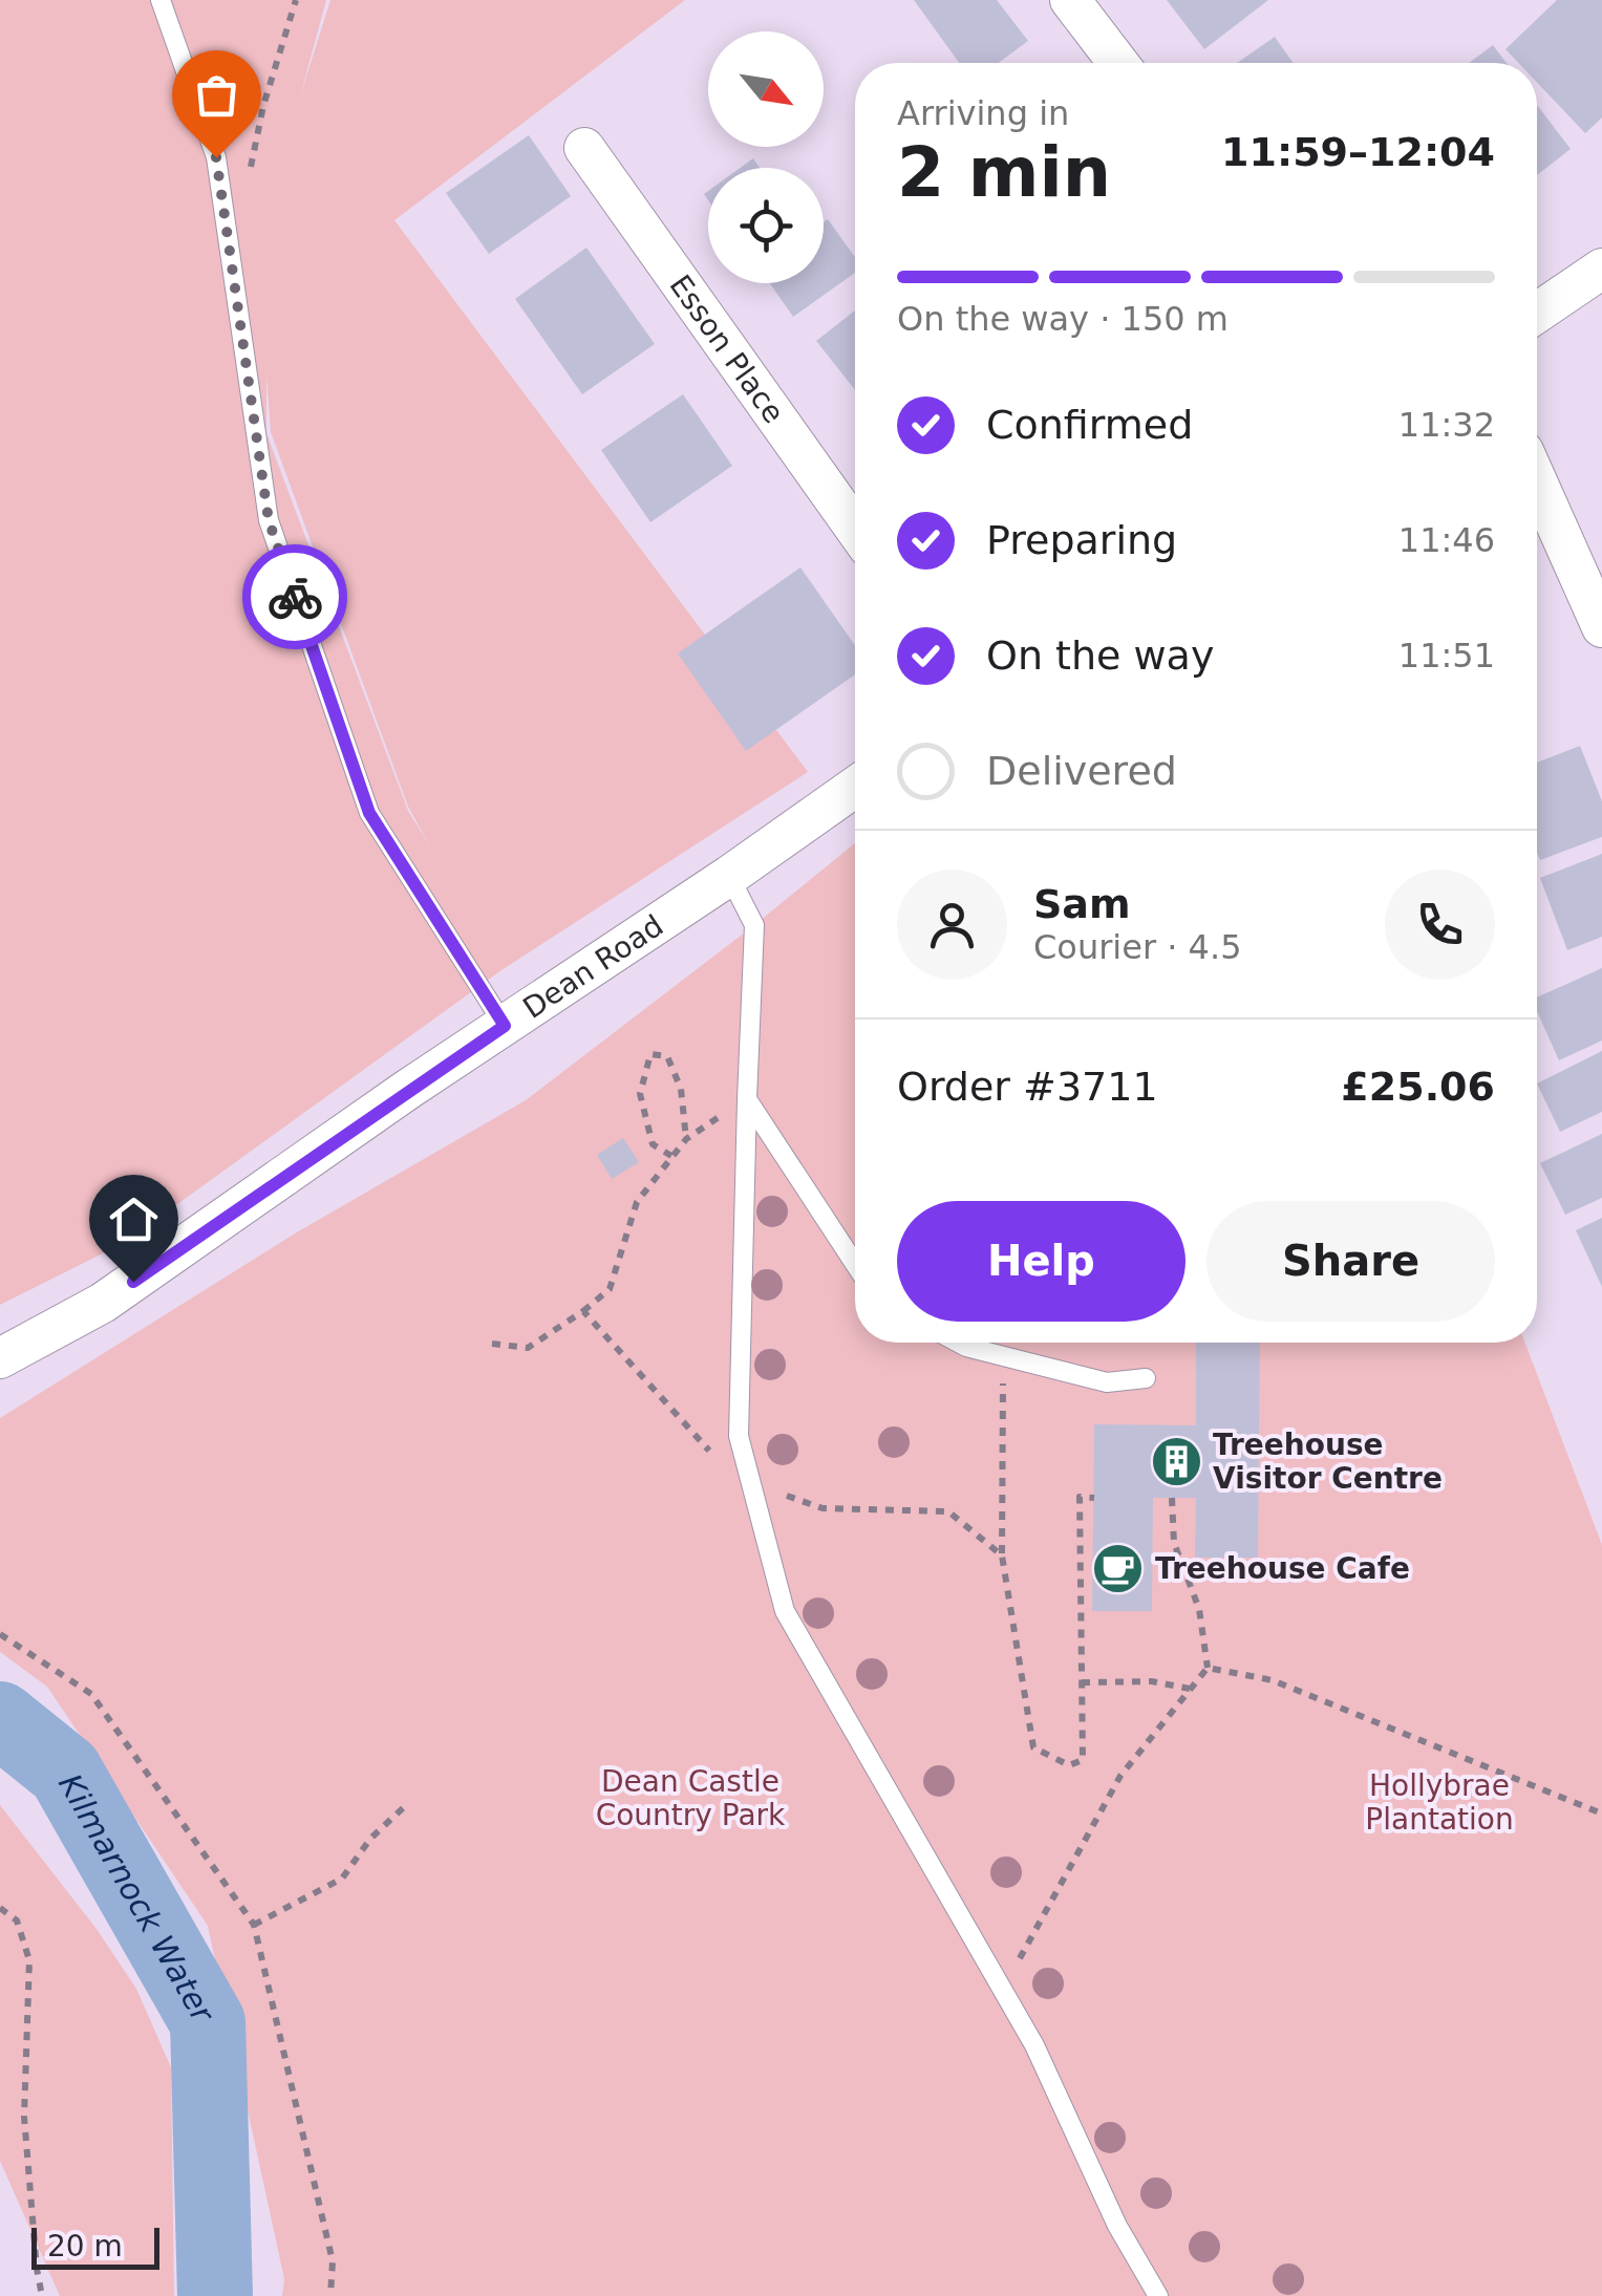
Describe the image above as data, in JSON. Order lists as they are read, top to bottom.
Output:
{
  "streets": {
    "street": ["Esson Place", "Dean Road"]
  },
  "water": ["Kilmarnock Water"],
  "parks": ["Dean Castle Country Park", "Hollybrae Plantation"],
  "places": {
    "building": ["Treehouse Visitor Centre"],
    "cafe": ["Treehouse Cafe"]
  },
  "scale_bar": "20 m",
  "north": "bottom right",
  "page": {
    "heading": ["2 min", "Arriving in", "11:59–12:04"],
    "panel": [
      "Sam",
      "Courier · 4.5",
      "Order #3711",
      "£25.06"
    ],
    "bar": "On the way · 150 m",
    "list": [
      ["Confirmed", "11:32"],
      ["Preparing", "11:46"],
      ["On the way", "11:51"],
      "Delivered"
    ],
    "buttons": ["Help", "Share"],
    "scale": "20 m"
  }
}
